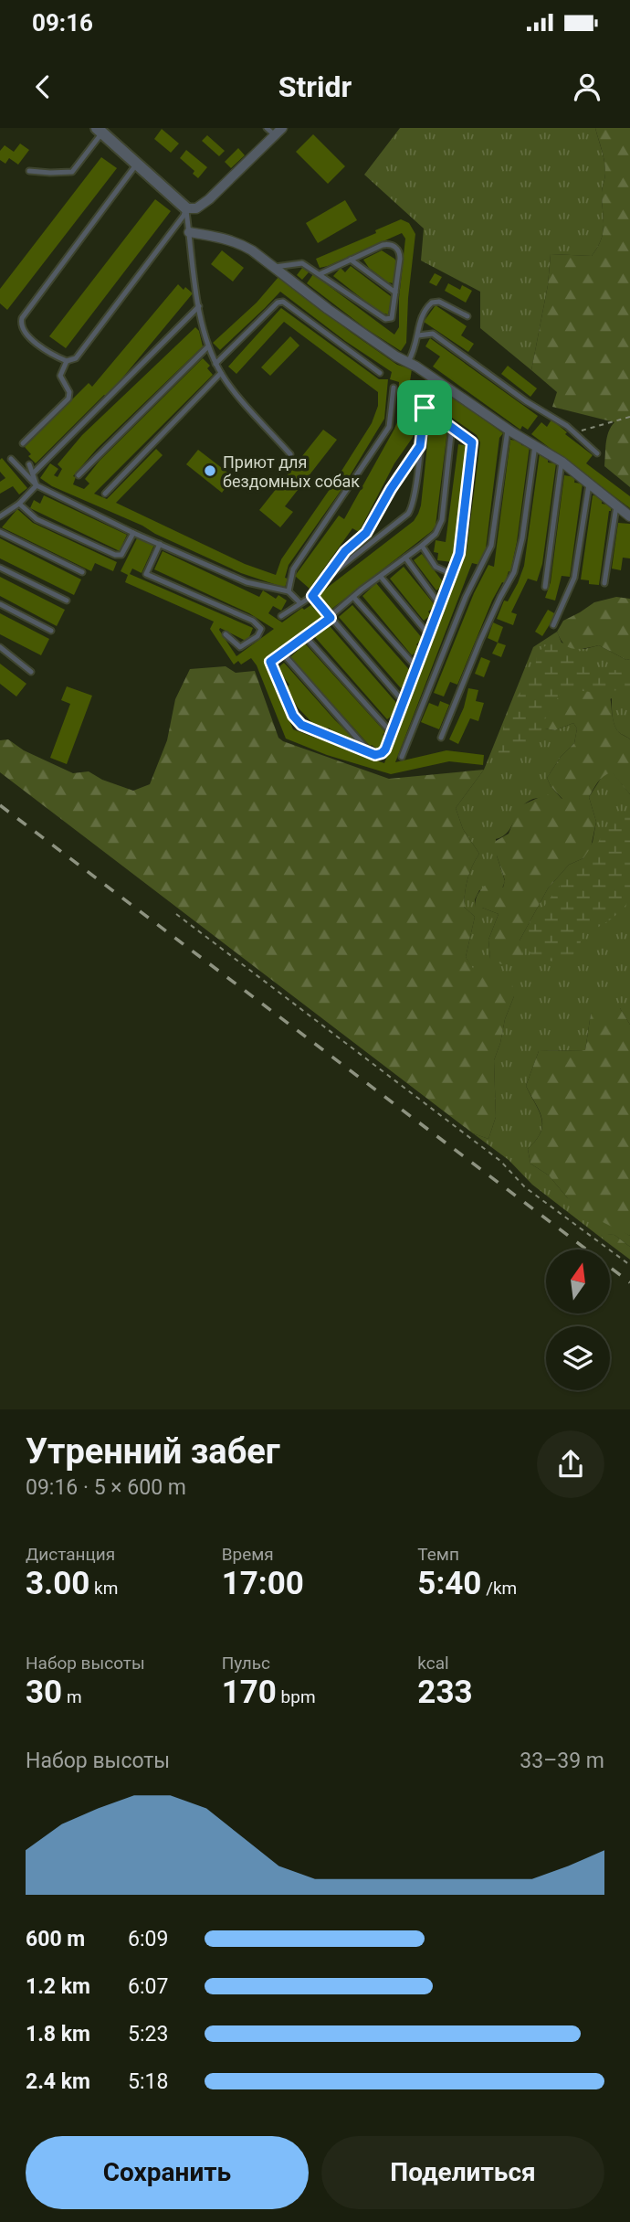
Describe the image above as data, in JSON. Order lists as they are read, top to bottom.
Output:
{
  "places": ["Приют для бездомных собак"],
  "north": "top",
  "page": {
    "status": "09:16",
    "header": "Stridr",
    "heading": ["Утренний забег", "09:16 · 5 × 600 m"],
    "stats": [
      ["Дистанция", "3.00 km"],
      ["Время", "17:00"],
      ["Темп", "5:40 /km"],
      ["Набор высоты", "30 m"],
      ["Пульс", "170 bpm"],
      ["kcal", "233"]
    ],
    "chart": ["Набор высоты", "33–39 m"],
    "list": [
      {
        "name": "600 m",
        "note": "6:09"
      },
      {
        "name": "1.2 km",
        "note": "6:07"
      },
      {
        "name": "1.8 km",
        "note": "5:23"
      },
      {
        "name": "2.4 km",
        "note": "5:18"
      }
    ],
    "buttons": ["Сохранить", "Поделиться"]
  }
}
